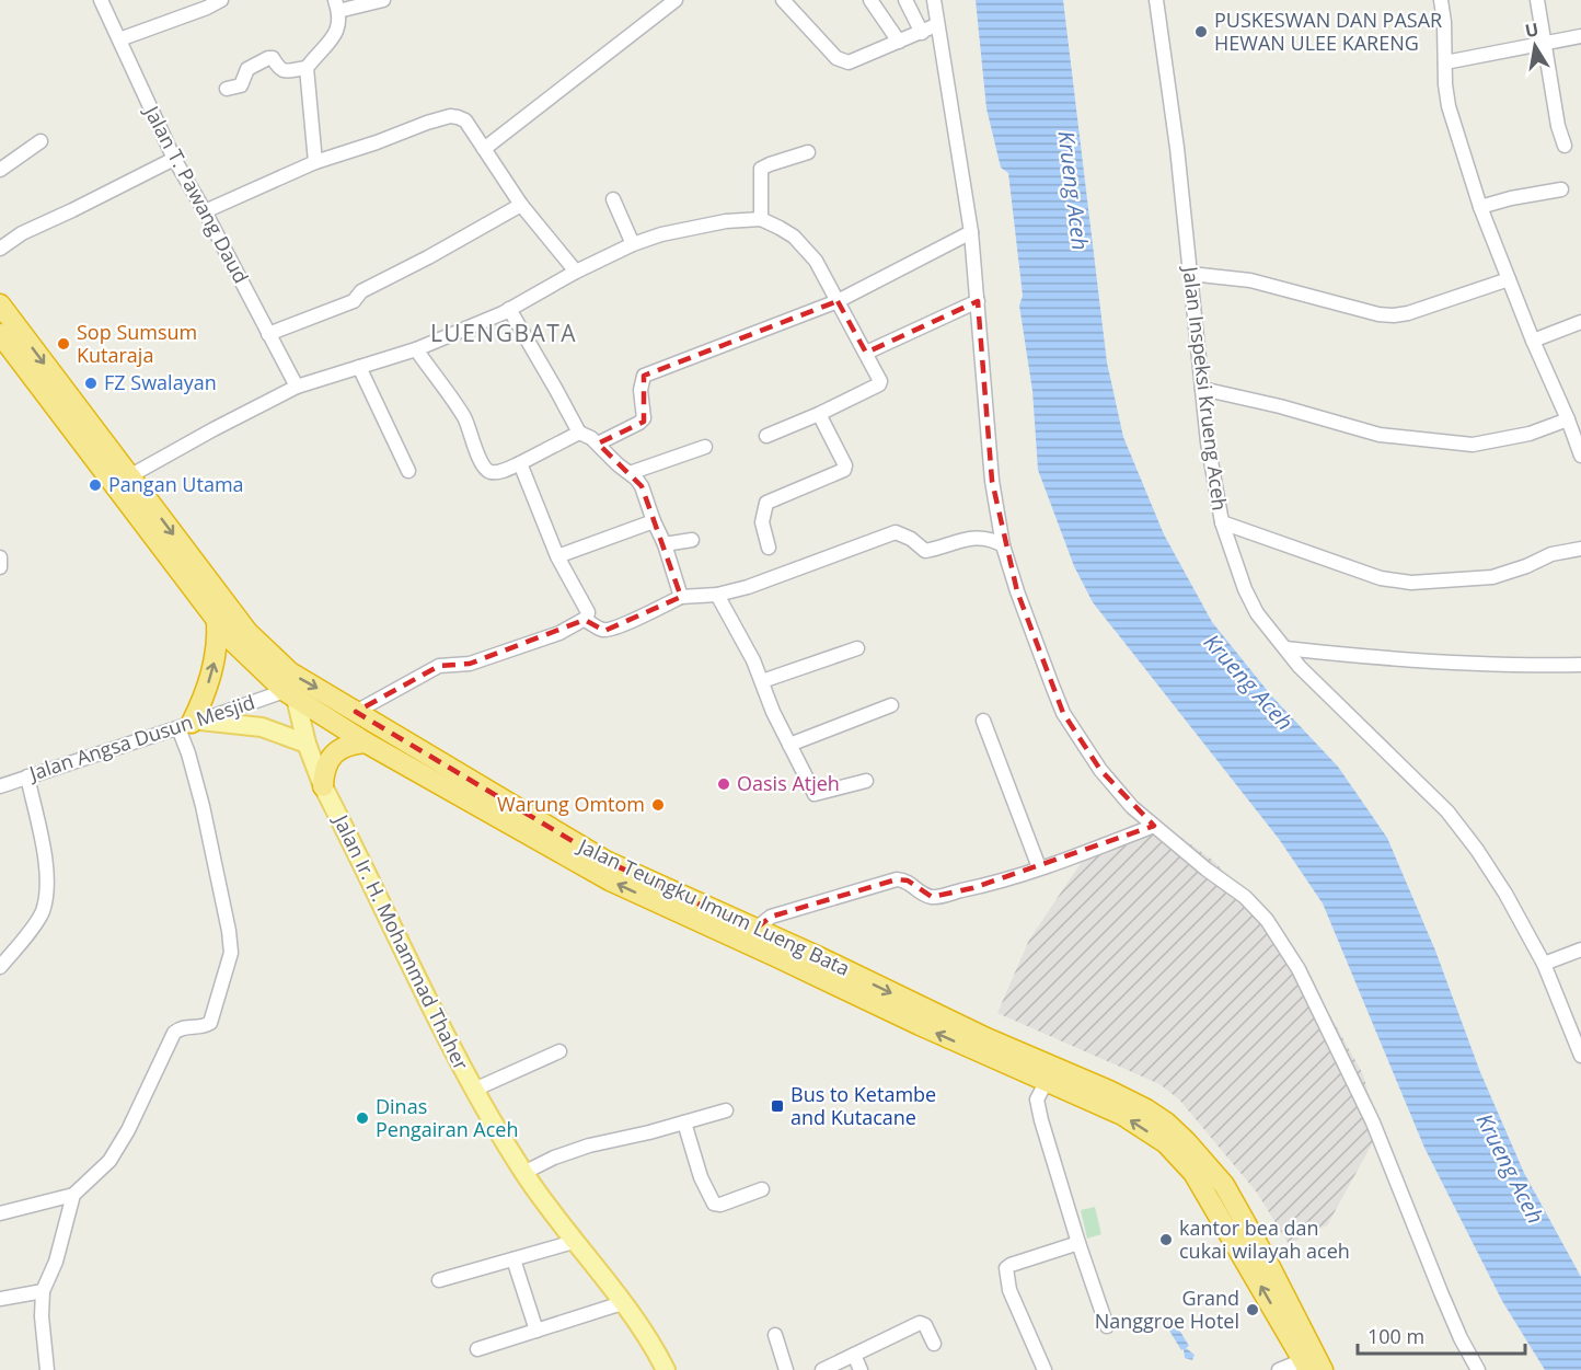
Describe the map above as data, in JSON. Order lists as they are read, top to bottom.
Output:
{
  "streets": {
    "highway": ["Jalan Teungku Imum Lueng Bata"],
    "main road": ["Jalan Ir. H. Mohammad Thaher"],
    "street": ["Jalan T. Pawang Daud", "Jalan Inspeksi Krueng Aceh", "Jalan Angsa Dusun Mesjid"]
  },
  "crossings": [
    ["Jalan Angsa Dusun Mesjid", "Jalan Teungku Imum Lueng Bata"],
    ["Jalan Angsa Dusun Mesjid", "Jalan Ir. H. Mohammad Thaher"],
    ["Jalan Teungku Imum Lueng Bata", "Jalan Ir. H. Mohammad Thaher"]
  ],
  "districts": ["LUENGBATA"],
  "water": ["Krueng Aceh"],
  "places": {
    "other": [
      "PUSKESWAN DAN PASAR HEWAN ULEE KARENG",
      "Sop Sumsum Kutaraja",
      "FZ Swalayan",
      "Pangan Utama",
      "Oasis Atjeh",
      "Warung Omtom",
      "Dinas Pengairan Aceh",
      "kantor bea dan cukai wilayah aceh",
      "Grand Nanggroe Hotel"
    ],
    "transit": ["Bus to Ketambe and Kutacane"]
  },
  "scale_bar": "100 m",
  "north": "top"
}
